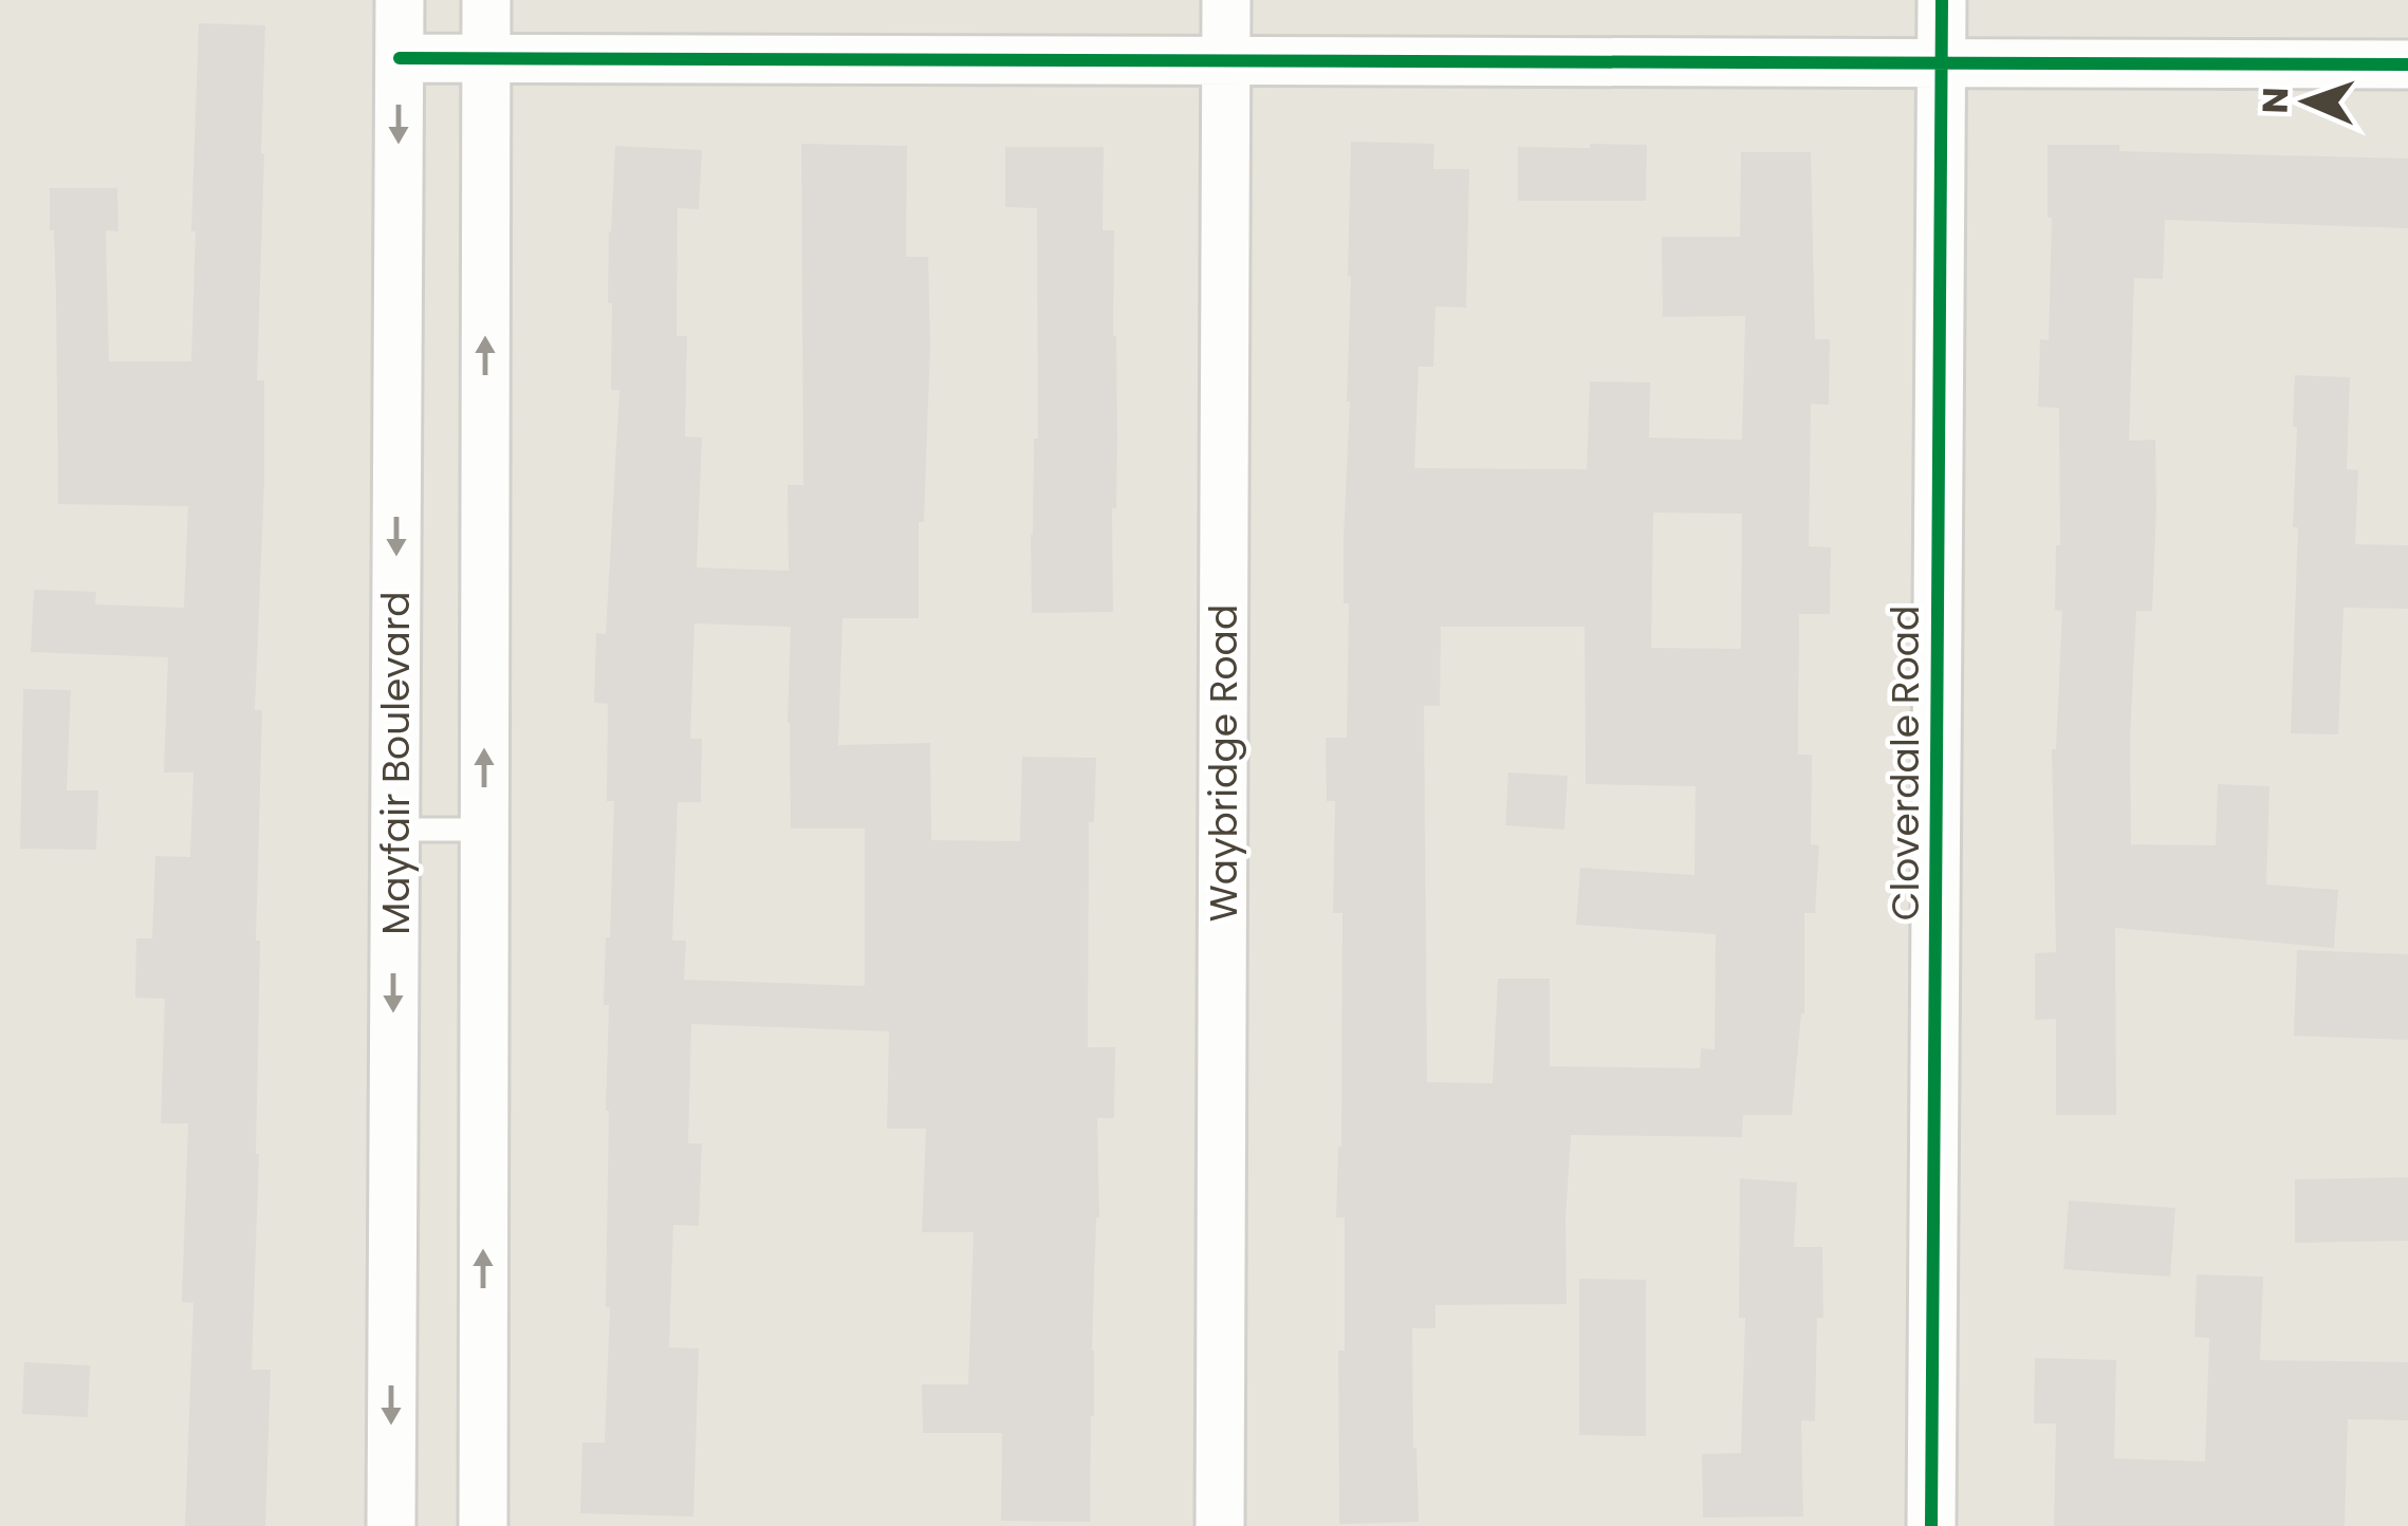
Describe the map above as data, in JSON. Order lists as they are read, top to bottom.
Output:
{
  "streets": {
    "street": ["Mayfair Boulevard", "Waybridge Road", "Cloverdale Road"]
  },
  "north": "left"
}
